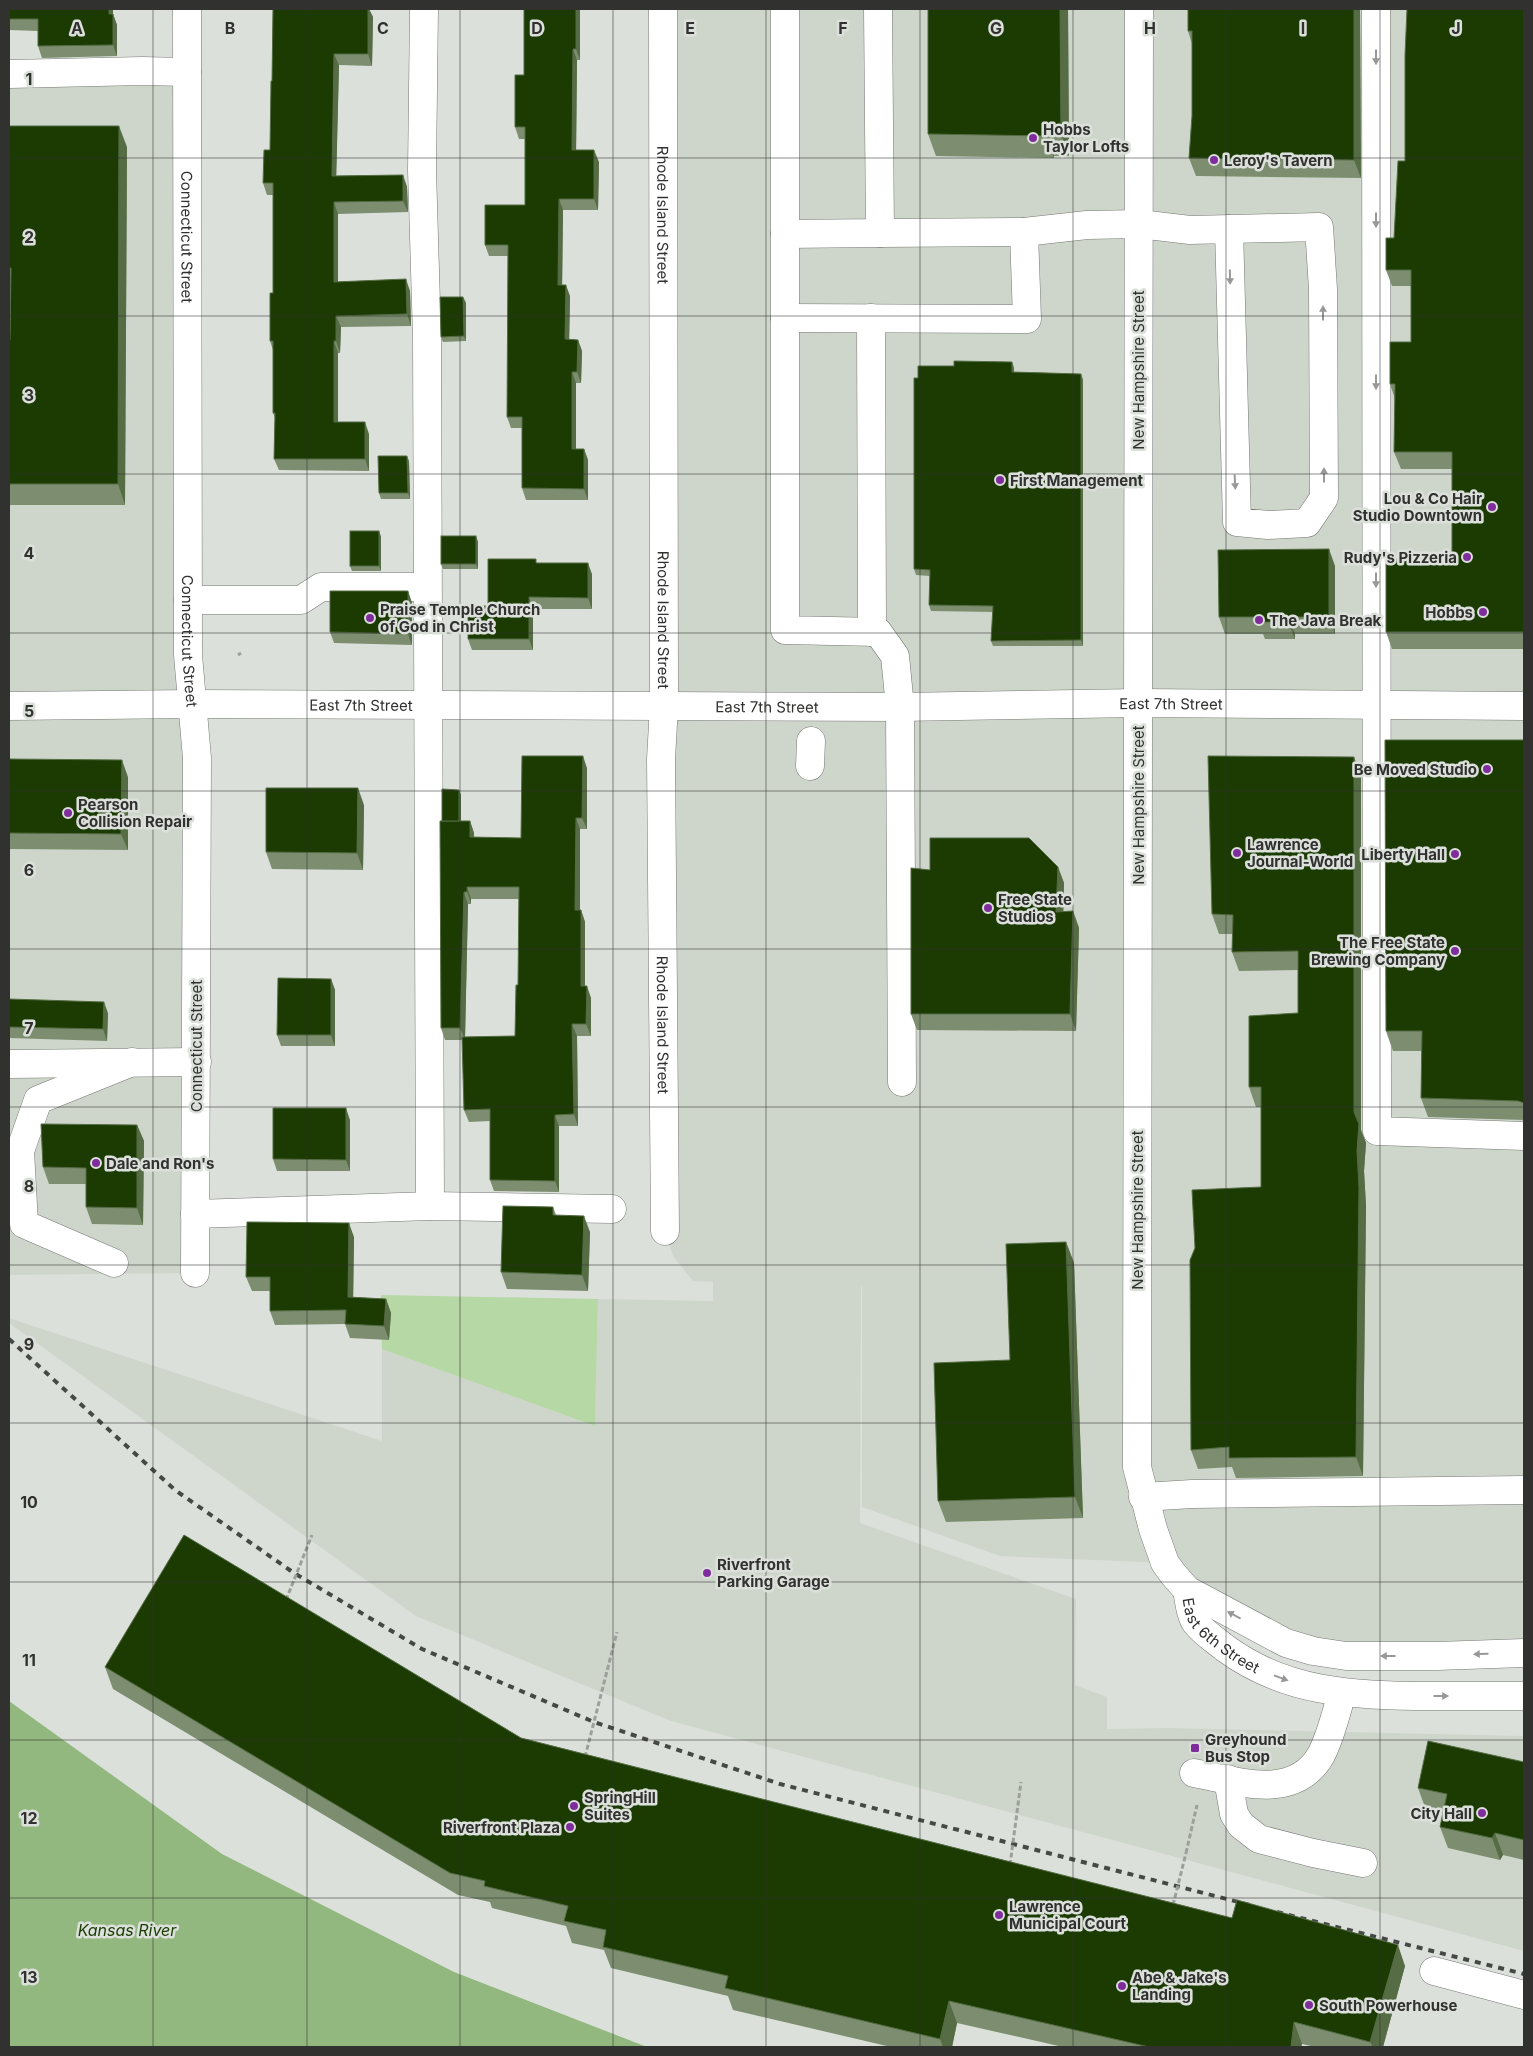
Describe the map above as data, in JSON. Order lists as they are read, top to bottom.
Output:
{
  "streets": {
    "street": [
      "Rhode Island Street",
      "Connecticut Street",
      "New Hampshire Street",
      "East 7th Street",
      "East 6th Street"
    ]
  },
  "crossings": [
    ["Rhode Island Street", "East 7th Street"],
    ["Connecticut Street", "East 7th Street"],
    ["New Hampshire Street", "East 7th Street"],
    ["New Hampshire Street", "East 6th Street"]
  ],
  "water": ["Kansas River"],
  "places": {
    "other": [
      "Hobbs Taylor Lofts",
      "Leroy's Tavern",
      "First Management",
      "Lou & Co Hair Studio Downtown",
      "Rudy's Pizzeria",
      "Hobbs",
      "Praise Temple Church of God in Christ",
      "The Java Break",
      "Be Moved Studio",
      "Pearson Collision Repair",
      "Lawrence Journal-World",
      "Liberty Hall",
      "Free State Studios",
      "The Free State Brewing Company",
      "Dale and Ron's",
      "Riverfront Parking Garage",
      "SpringHill Suites",
      "City Hall",
      "Riverfront Plaza",
      "Lawrence Municipal Court",
      "Abe & Jake's Landing",
      "South Powerhouse"
    ],
    "transit": ["Greyhound Bus Stop"]
  },
  "grid": {
    "columns": [
      "A",
      "B",
      "C",
      "D",
      "E",
      "F",
      "G",
      "H",
      "I",
      "J"
    ],
    "rows": [
      "1",
      "2",
      "3",
      "4",
      "5",
      "6",
      "7",
      "8",
      "9",
      "10",
      "11",
      "12",
      "13"
    ]
  }
}
